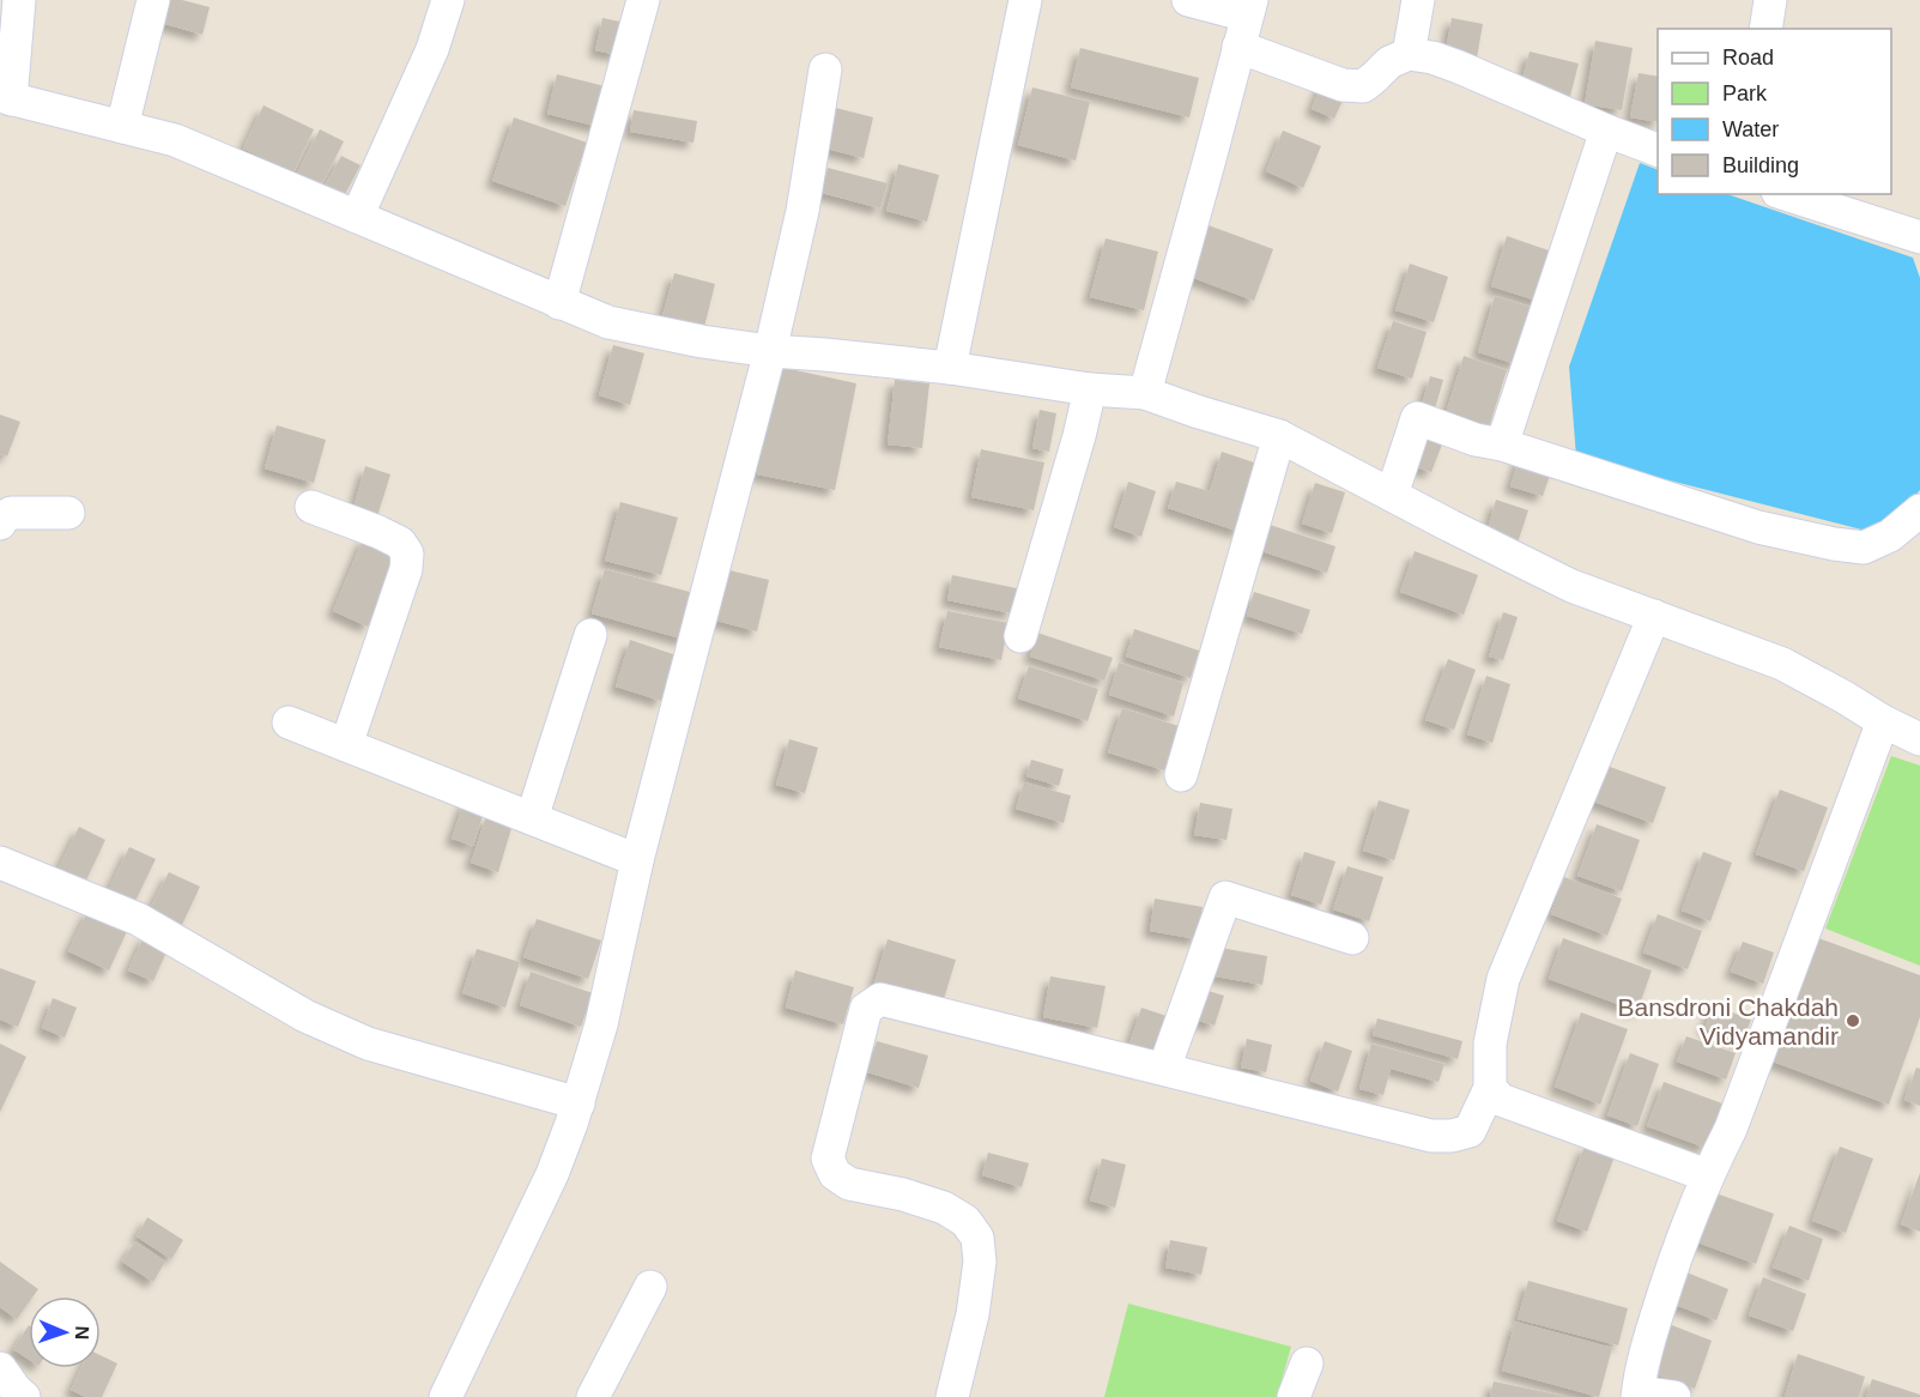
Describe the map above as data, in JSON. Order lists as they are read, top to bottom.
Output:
{
  "places": ["Bansdroni Chakdah Vidyamandir"],
  "legend": [
    "Road",
    "Park",
    "Water",
    "Building"
  ],
  "north": "right"
}
